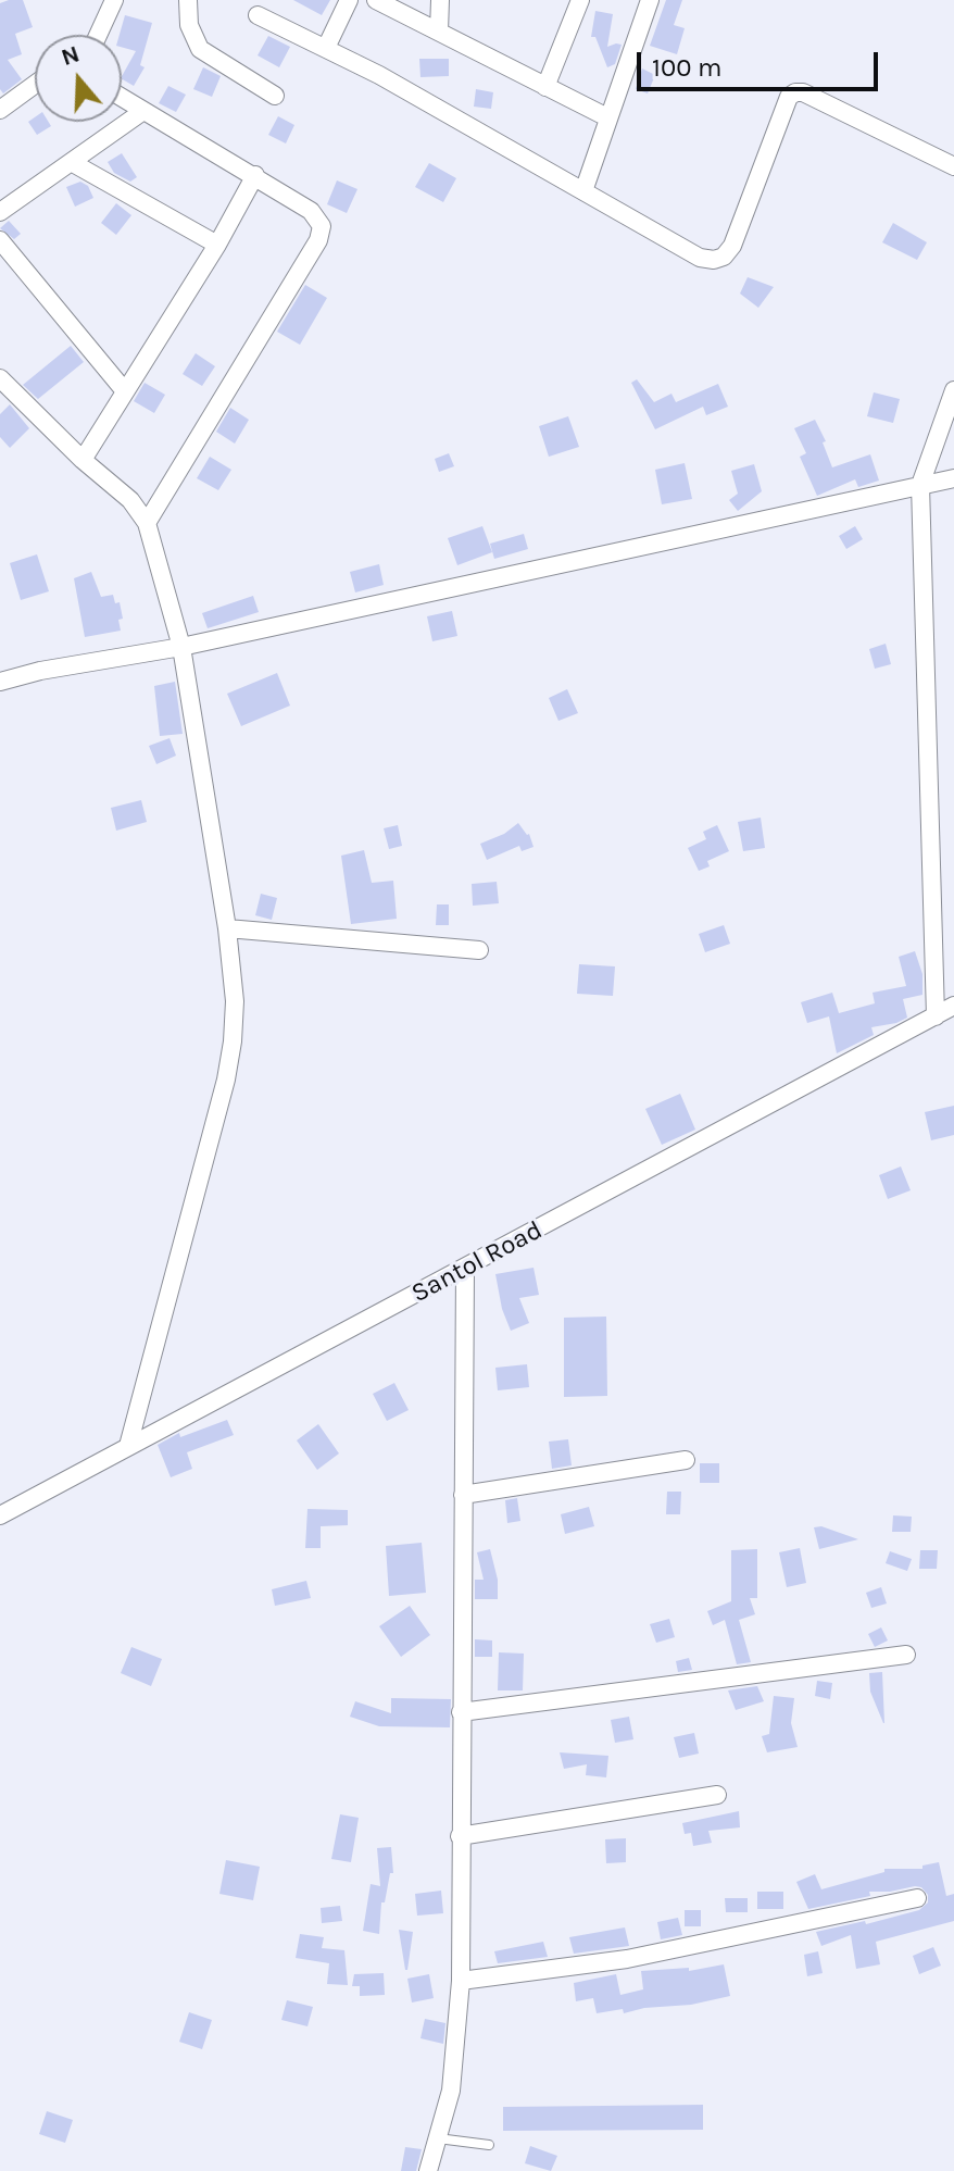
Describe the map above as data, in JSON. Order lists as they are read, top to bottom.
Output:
{
  "streets": {
    "street": ["Santol Road"]
  },
  "scale_bar": "100 m",
  "north": "top"
}
